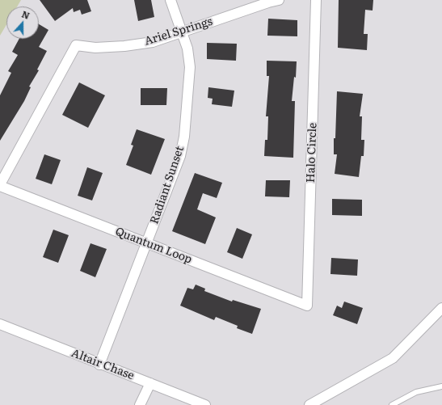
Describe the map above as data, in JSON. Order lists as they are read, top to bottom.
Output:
{
  "streets": {
    "street": [
      "Ariel Springs",
      "Halo Circle",
      "Radiant Sunset",
      "Quantum Loop",
      "Altair Chase"
    ]
  },
  "crossings": [
    ["Ariel Springs", "Radiant Sunset"],
    ["Ariel Springs", "Quantum Loop"],
    ["Halo Circle", "Quantum Loop"],
    ["Radiant Sunset", "Quantum Loop"],
    ["Radiant Sunset", "Altair Chase"]
  ],
  "north": "top"
}
